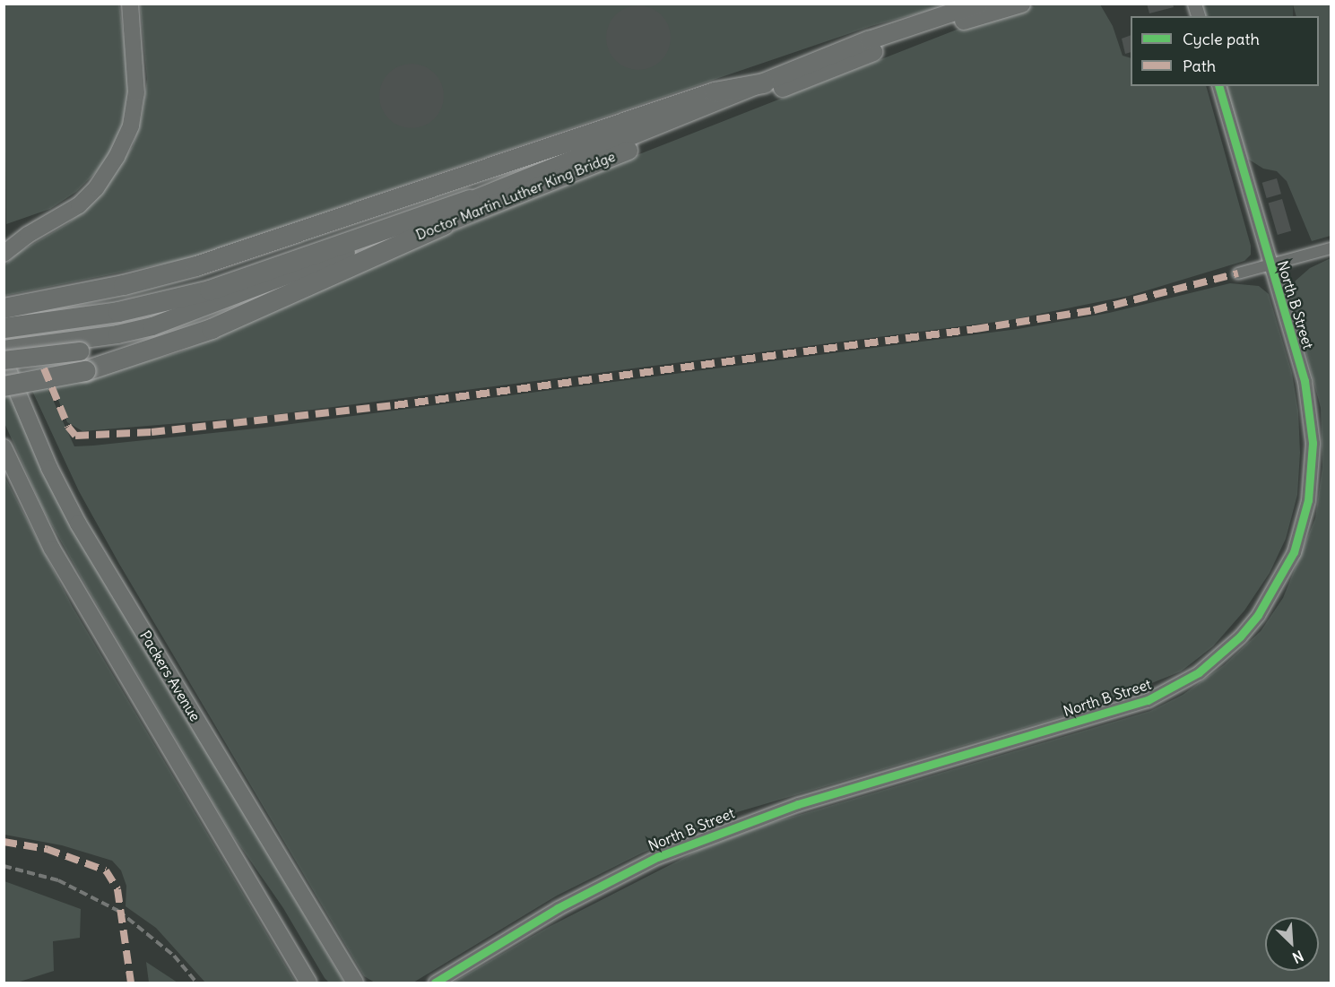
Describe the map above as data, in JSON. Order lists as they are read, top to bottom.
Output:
{
  "streets": {
    "main road": ["Doctor Martin Luther King Bridge", "Packers Avenue"],
    "street": ["North B Street"]
  },
  "crossings": [
    ["Doctor Martin Luther King Bridge", "Packers Avenue"]
  ],
  "legend": ["Cycle path", "Path"],
  "north": "bottom right"
}
